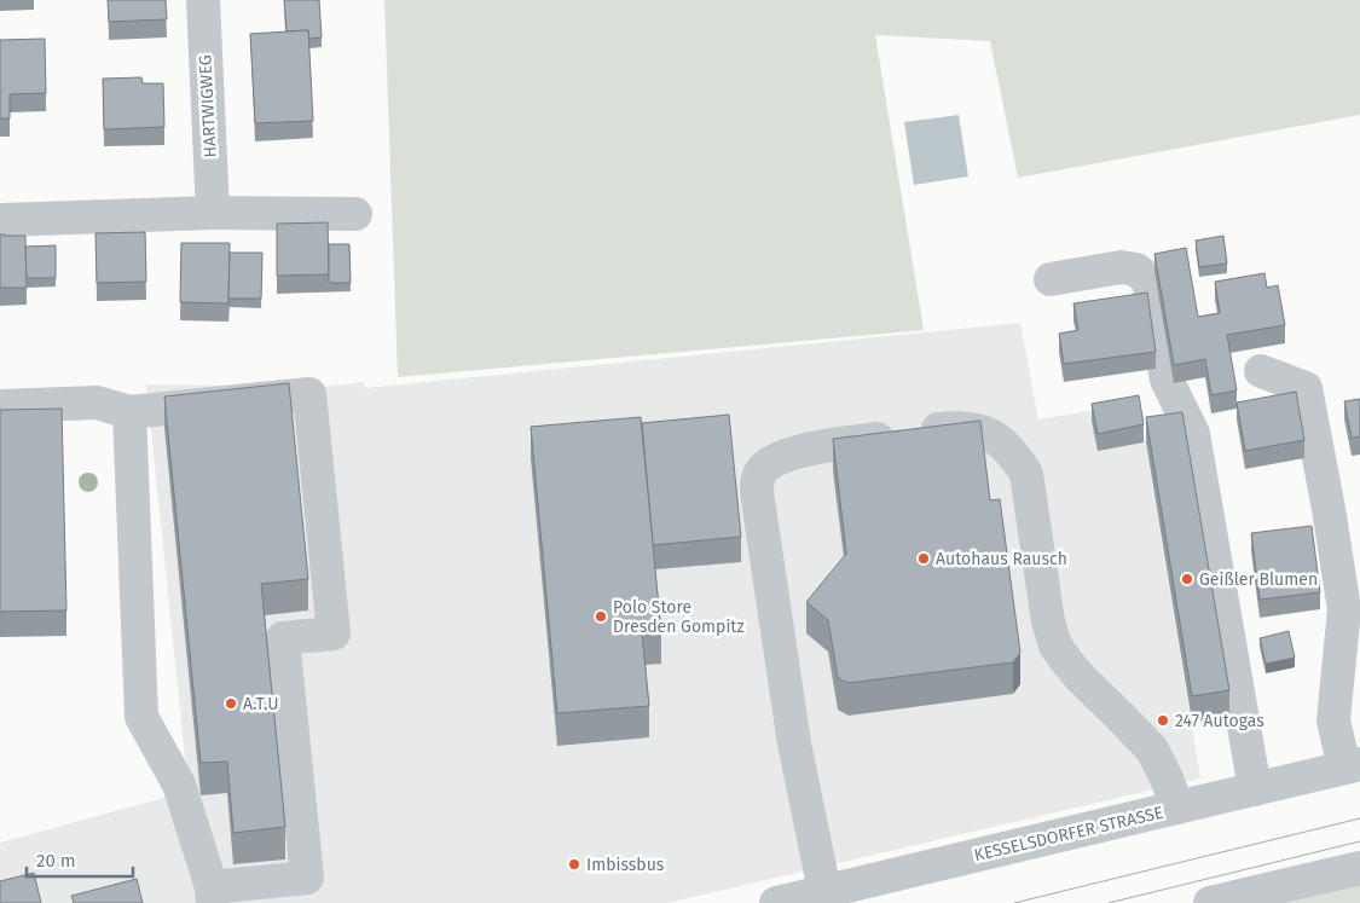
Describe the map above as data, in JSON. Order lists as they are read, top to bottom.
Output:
{
  "streets": {
    "street": ["HARTWIGWEG", "KESSELSDORFER STRASSE"]
  },
  "places": [
    "Autohaus Rausch",
    "Geißler Blumen",
    "Polo Store Dresden Gompitz",
    "A.T.U",
    "247 Autogas",
    "Imbissbus"
  ],
  "scale_bar": "20 m"
}
